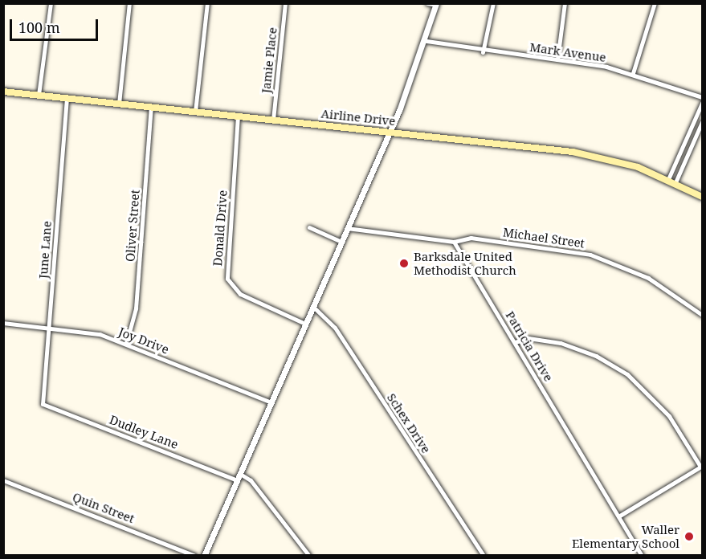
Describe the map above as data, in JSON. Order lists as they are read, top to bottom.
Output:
{
  "streets": {
    "main road": ["Airline Drive"],
    "street": [
      "Mark Avenue",
      "Jamie Place",
      "Oliver Street",
      "Donald Drive",
      "Michael Street",
      "June Lane",
      "Joy Drive",
      "Patricia Drive",
      "Schex Drive",
      "Dudley Lane",
      "Quin Street"
    ]
  },
  "crossings": [
    ["Jamie Place", "Airline Drive"],
    ["Airline Drive", "Oliver Street"],
    ["Airline Drive", "Donald Drive"],
    ["Airline Drive", "June Lane"],
    ["Oliver Street", "Joy Drive"],
    ["Michael Street", "Patricia Drive"],
    ["June Lane", "Joy Drive"],
    ["June Lane", "Dudley Lane"]
  ],
  "places": ["Barksdale United Methodist Church", "Waller Elementary School"],
  "scale_bar": "100 m"
}
